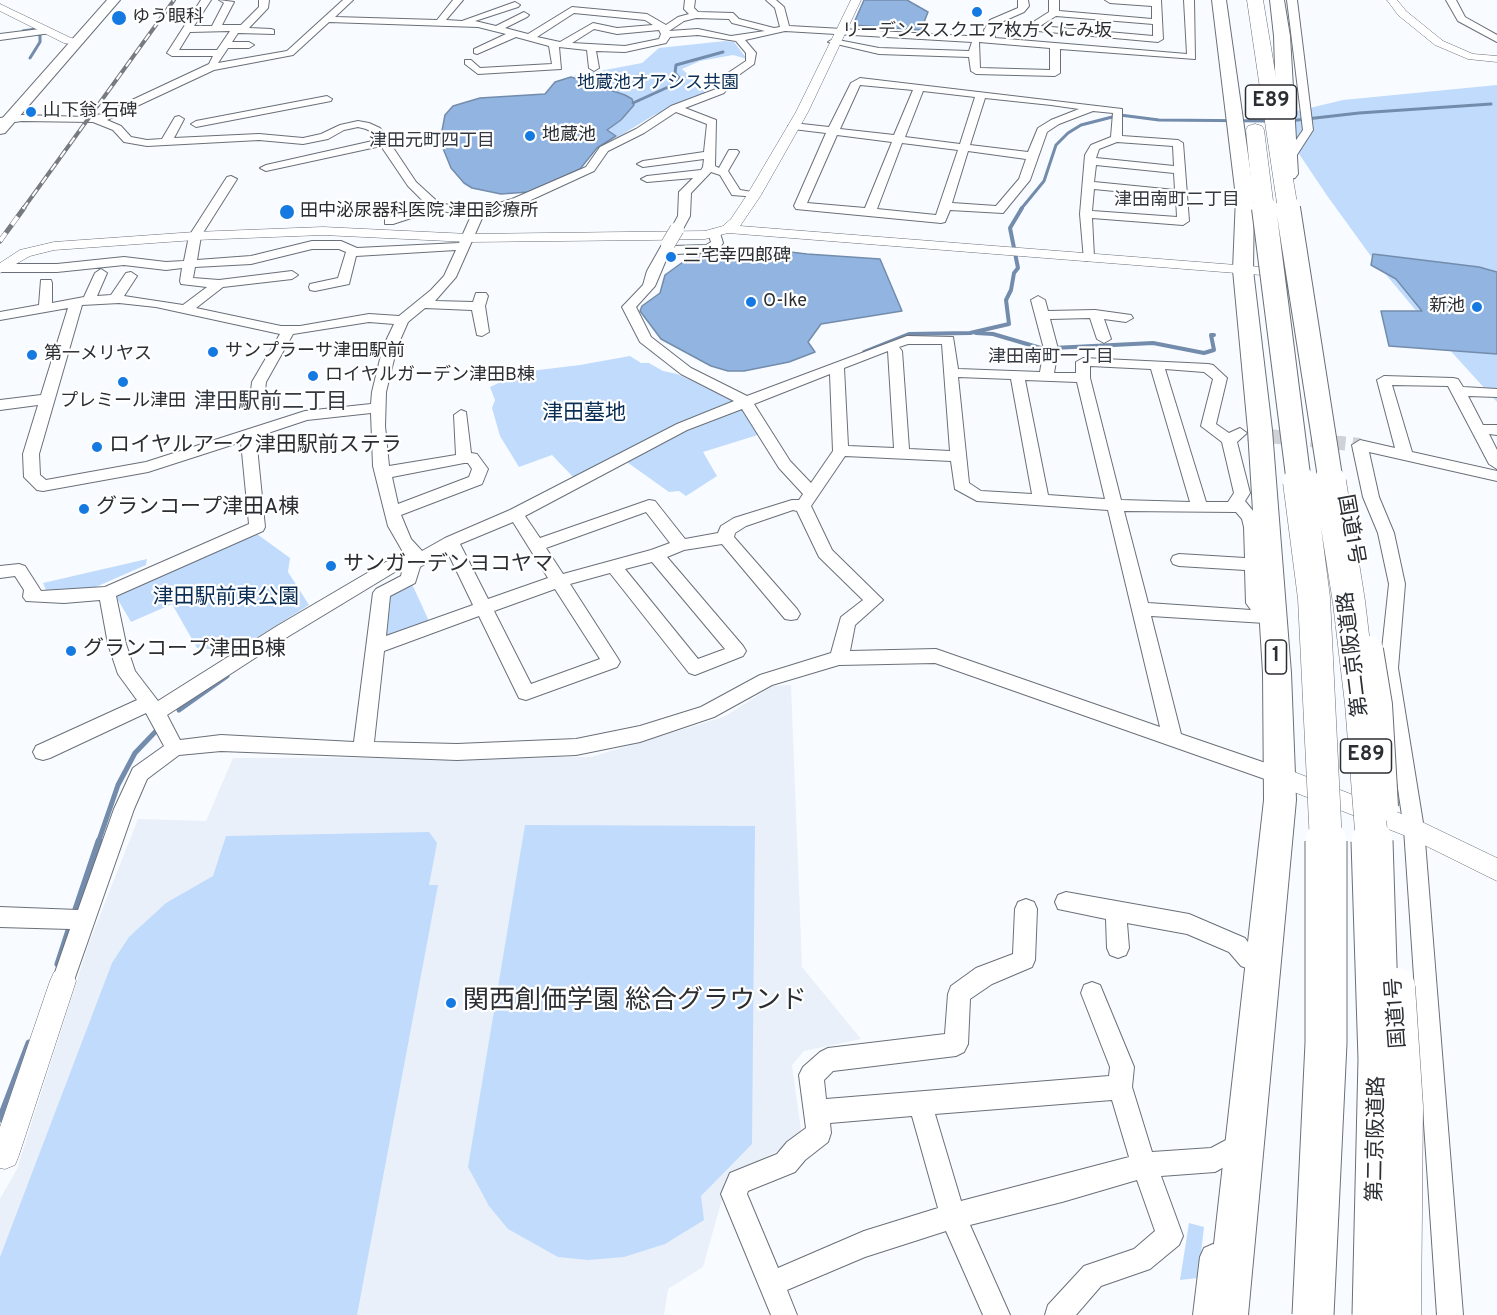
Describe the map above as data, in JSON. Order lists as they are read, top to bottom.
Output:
{
  "streets": {
    "highway": [
      "E89",
      "国道1号",
      "第二京阪道路",
      "1"
    ]
  },
  "crossings": [
    ["国道1号", "第二京阪道路"]
  ],
  "districts": [
    "津田元町四丁目",
    "津田南町二丁目",
    "津田南町一丁目",
    "津田駅前二丁目"
  ],
  "parks": ["地蔵池オアシス共園", "津田墓地", "津田駅前東公園"],
  "places": [
    "リーデンススクエア枚方くにみ坂",
    "ゆう眼科",
    "山下翁 石碑",
    "地蔵池",
    "田中泌尿器科医院 津田診療所",
    "三宅幸四郎碑",
    "O-Ike",
    "新池",
    "サンプラーサ津田駅前",
    "第一メリヤス",
    "ロイヤルガーデン津田B棟",
    "プレミール津田",
    "ロイヤルアーク津田駅前ステラ",
    "グランコープ津田A棟",
    "サンガーデンヨコヤマ",
    "グランコープ津田B棟",
    "関西創価学園 総合グラウンド"
  ]
}
